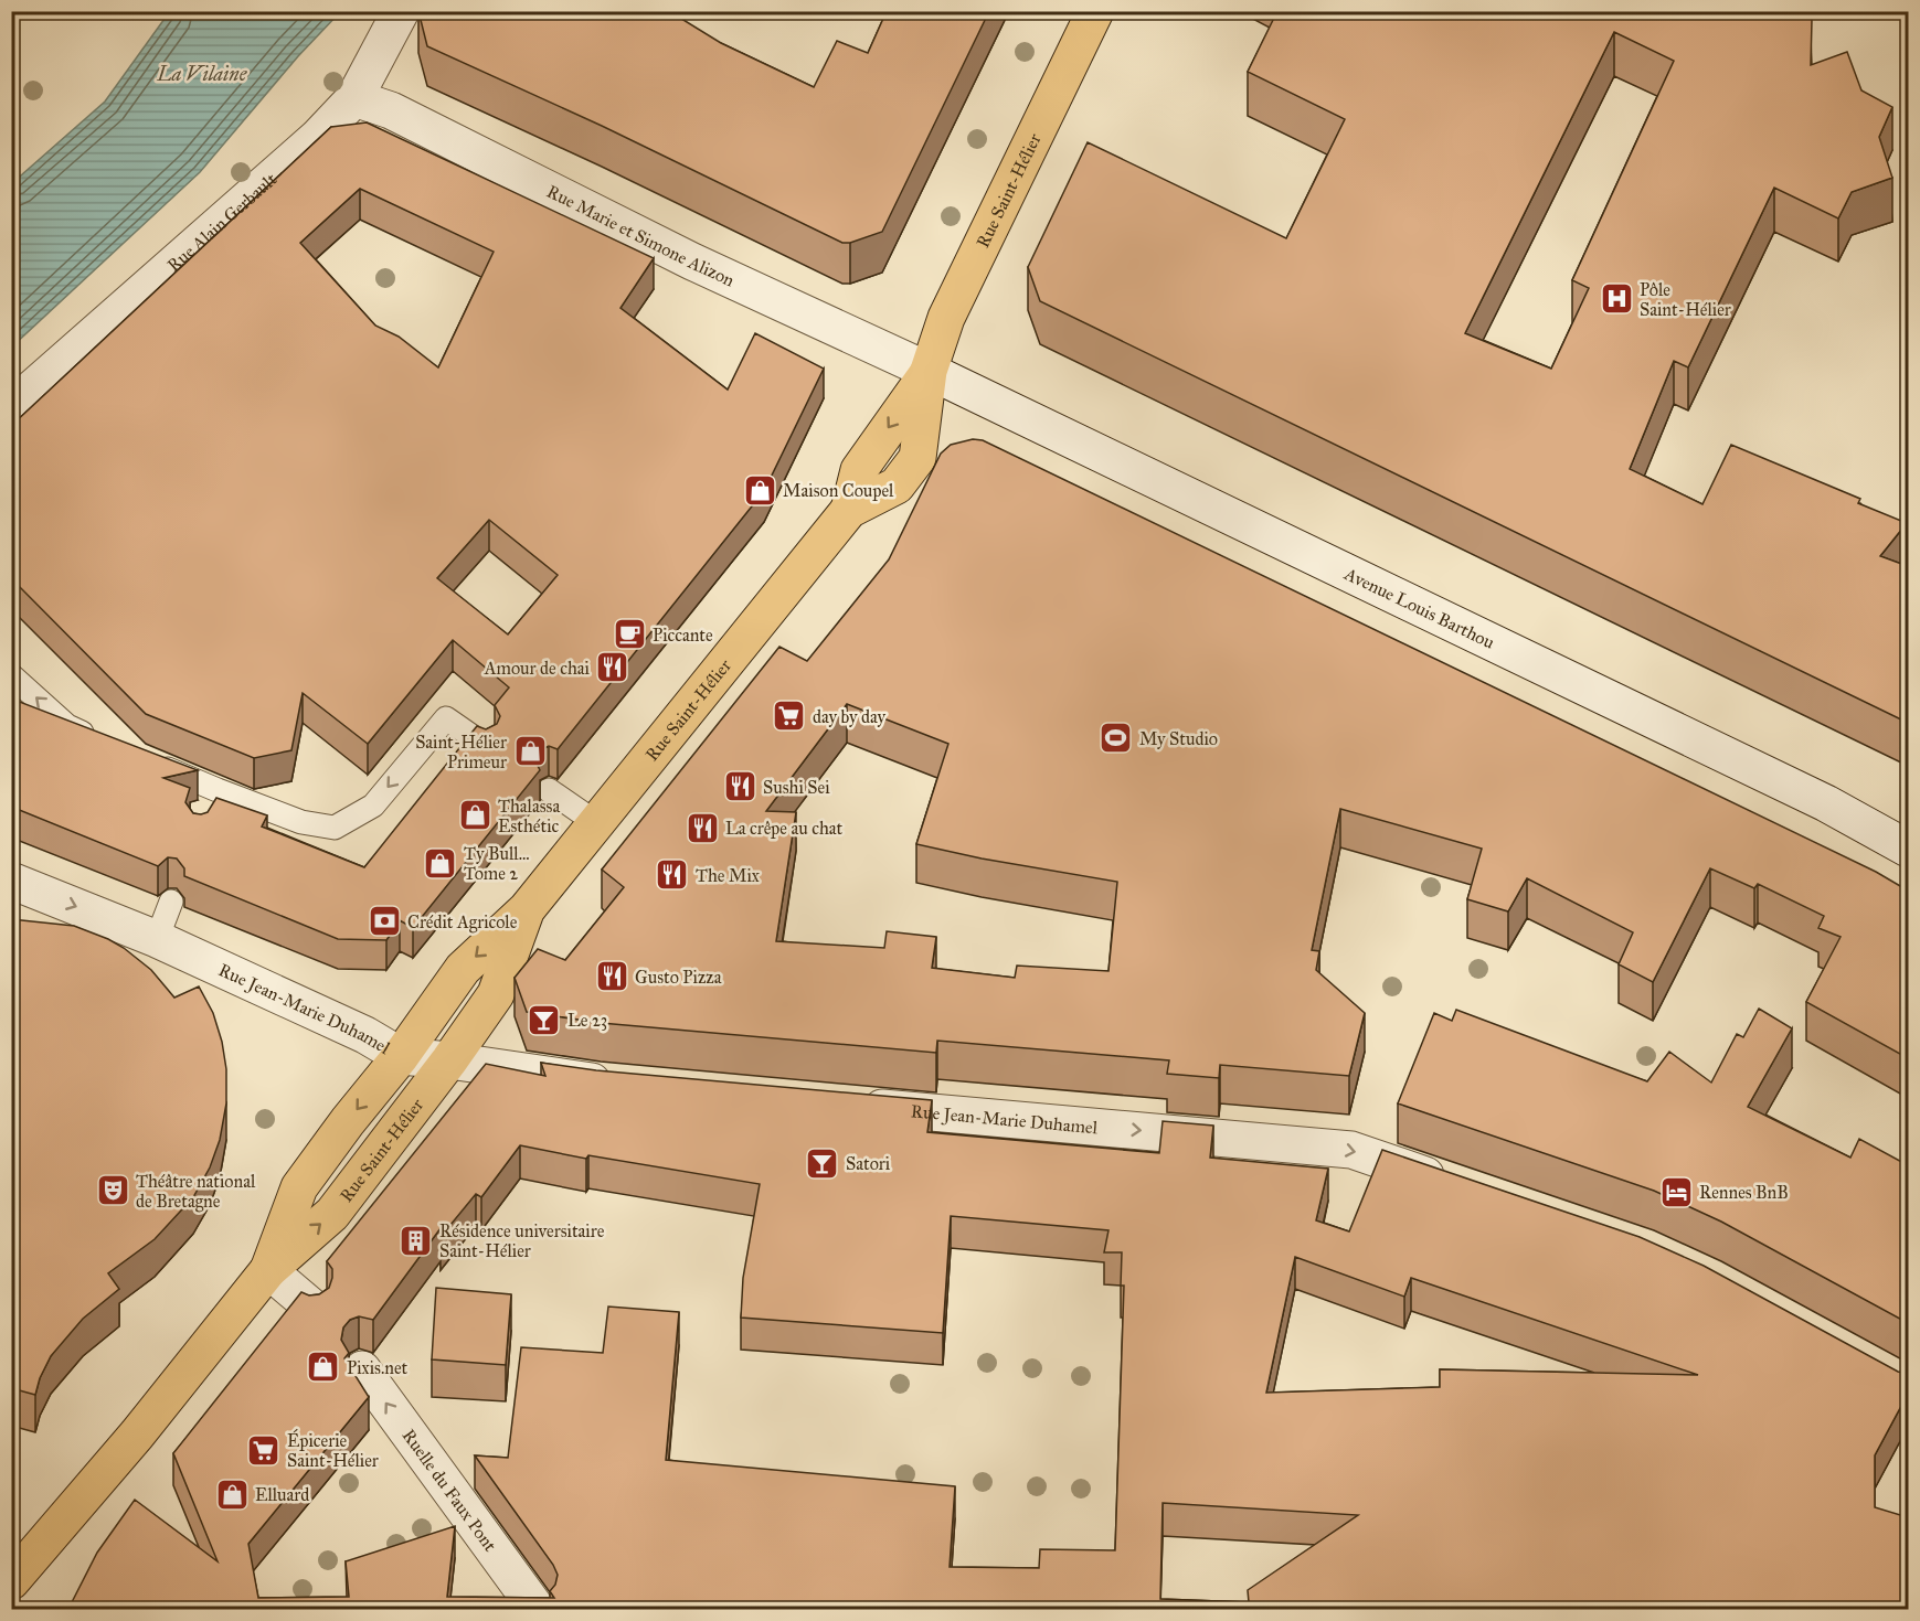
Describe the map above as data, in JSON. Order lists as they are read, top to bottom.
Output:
{
  "streets": {
    "main road": ["Rue Saint-Hélier"],
    "street": [
      "Rue Alain Gerbault",
      "Rue Marie et Simone Alizon",
      "Avenue Louis Barthou",
      "Rue Jean-Marie Duhamel",
      "Ruelle du Faux Pont"
    ]
  },
  "crossings": [
    ["Rue Saint-Hélier", "Rue Marie et Simone Alizon"],
    ["Rue Saint-Hélier", "Avenue Louis Barthou"],
    ["Rue Saint-Hélier", "Rue Jean-Marie Duhamel"],
    ["Rue Alain Gerbault", "Rue Marie et Simone Alizon"],
    ["Rue Marie et Simone Alizon", "Avenue Louis Barthou"]
  ],
  "one_way": ["Rue Jean-Marie Duhamel", "Ruelle du Faux Pont"],
  "water": ["La Vilaine"],
  "places": {
    "hospital": ["Pôle Saint-Hélier"],
    "shop": [
      "Maison Coupel",
      "Saint-Hélier Primeur",
      "Thalassa Esthétic",
      "Ty Bull... Tome 2",
      "Pixis.net",
      "Elluard"
    ],
    "cafe": ["Piccante"],
    "restaurant": [
      "Amour de chai",
      "Sushi Sei",
      "La crêpe au chat",
      "The Mix",
      "Gusto Pizza"
    ],
    "supermarket": ["day by day", "Épicerie Saint-Hélier"],
    "sports": ["My Studio"],
    "bank": ["Crédit Agricole"],
    "bar": ["Le 23", "Satori"],
    "theatre": ["Théâtre national de Bretagne"],
    "hotel": ["Rennes BnB"],
    "building": ["Résidence universitaire Saint-Hélier"]
  }
}
